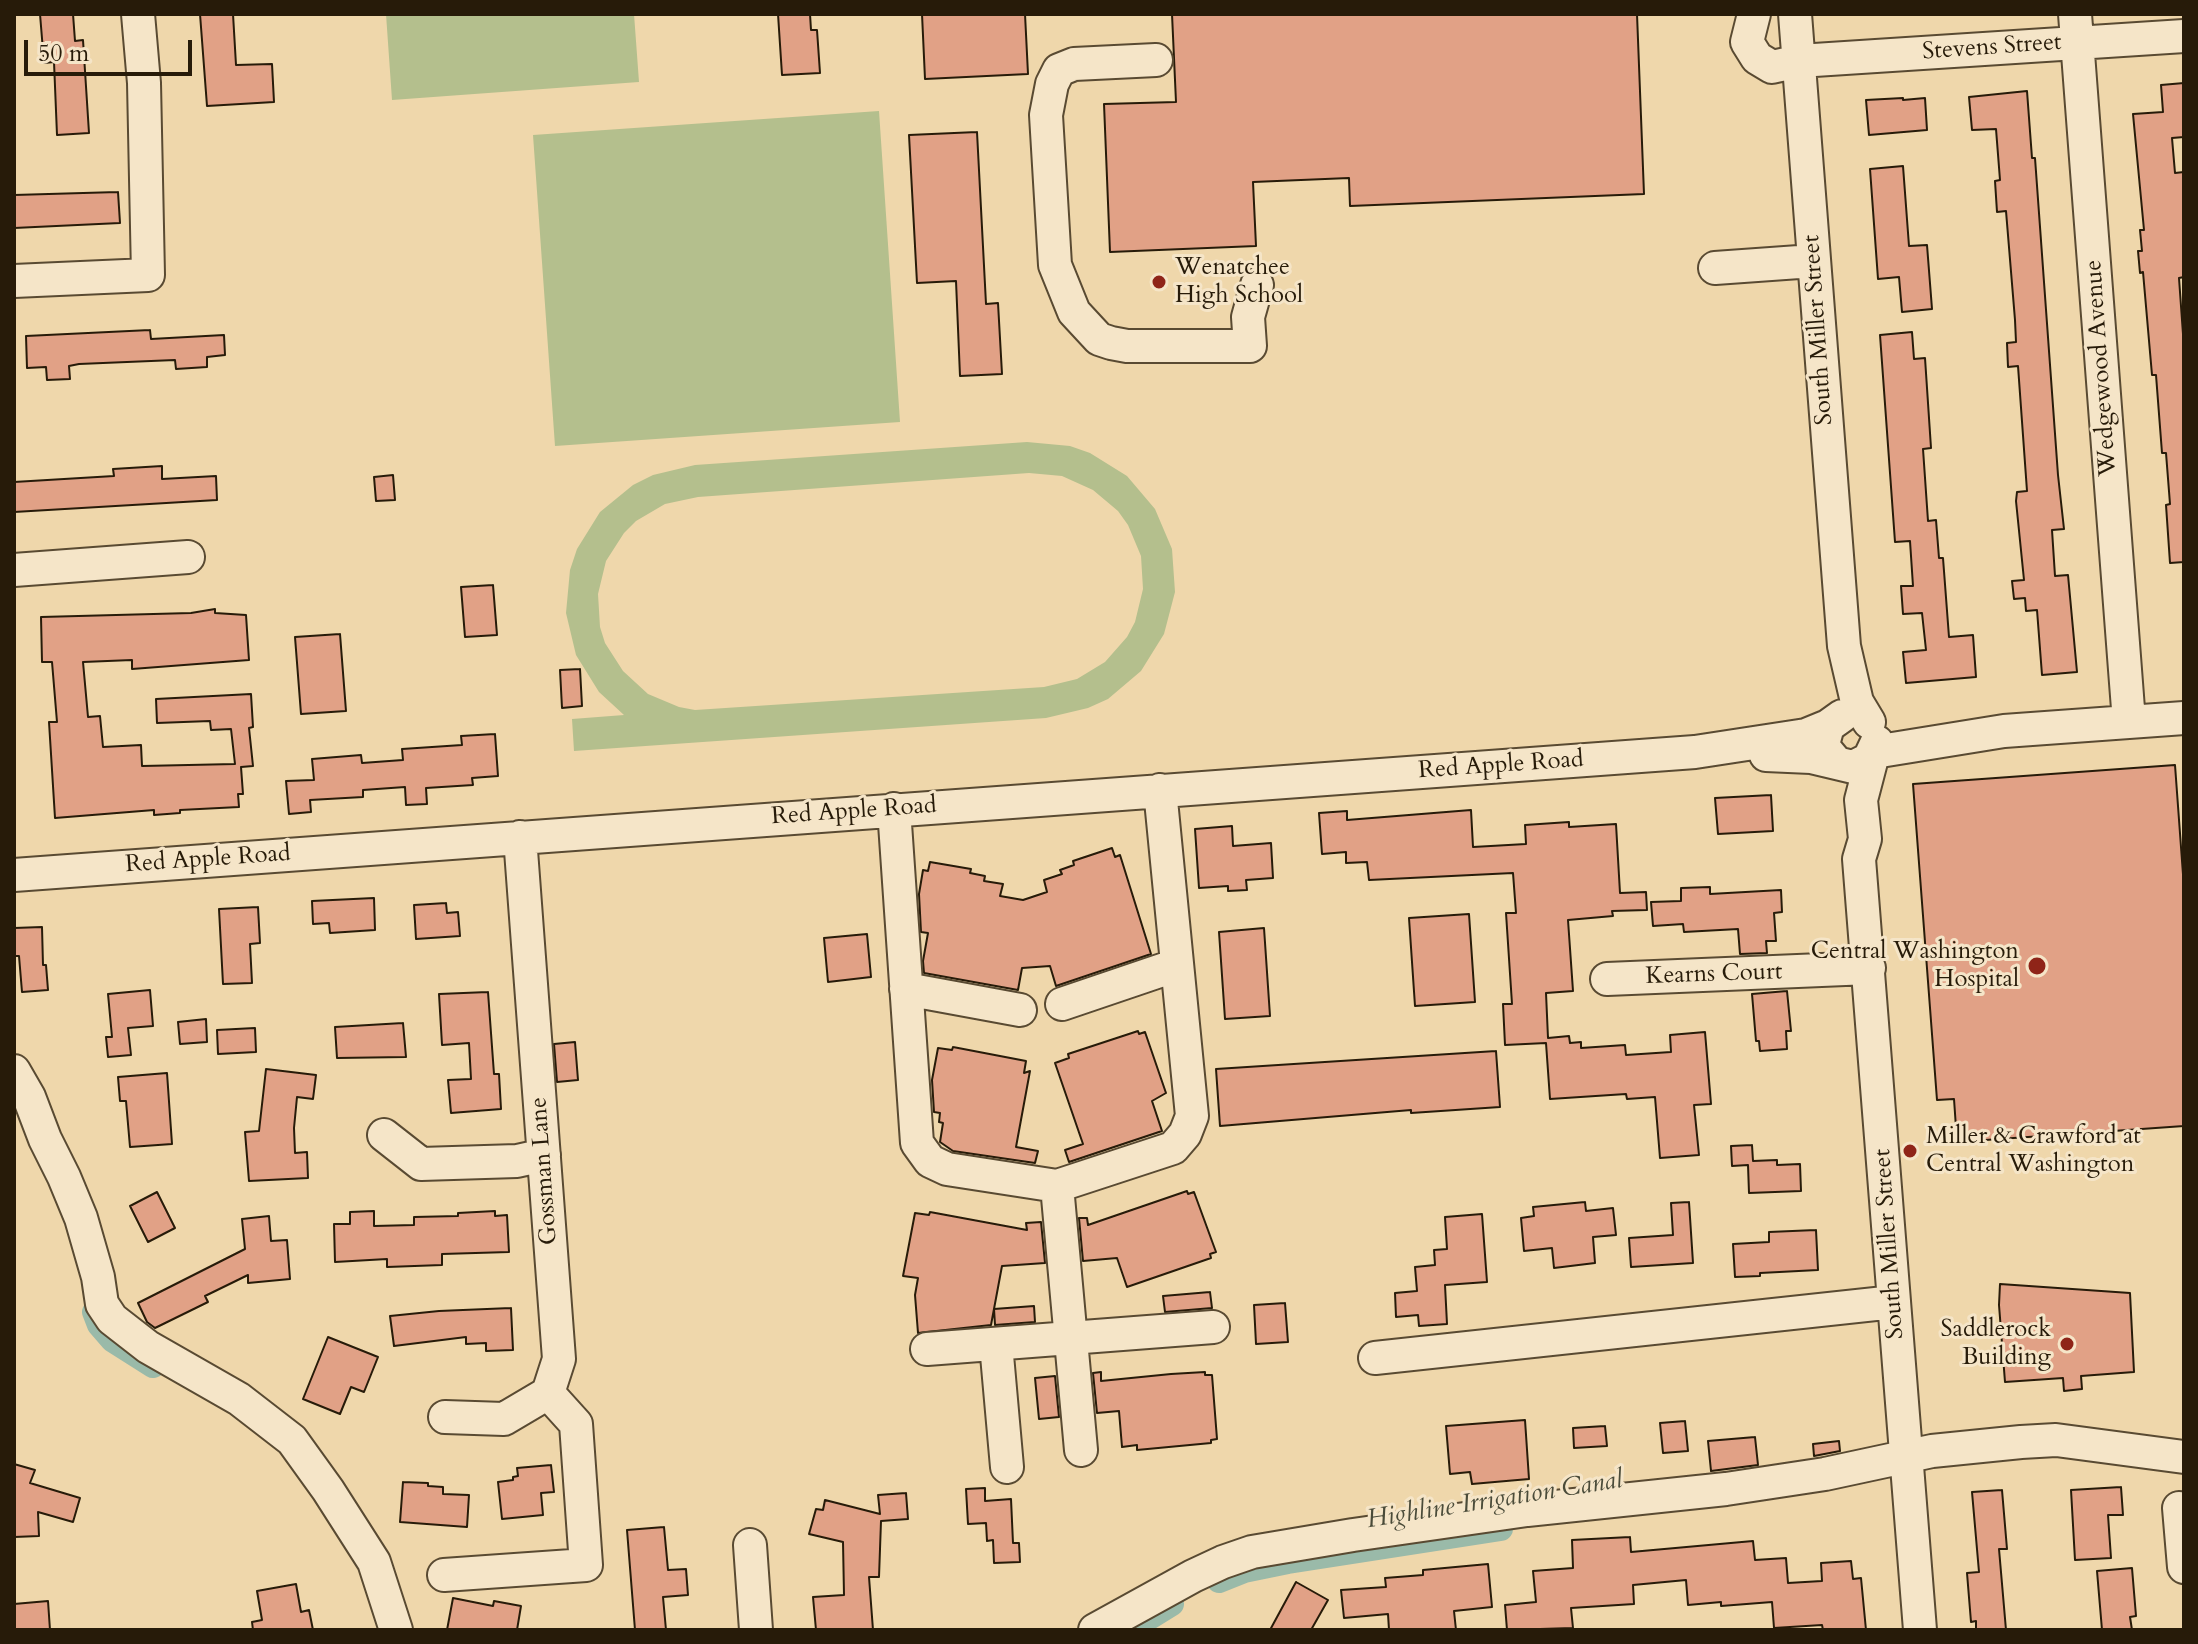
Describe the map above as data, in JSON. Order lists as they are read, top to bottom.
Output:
{
  "streets": {
    "street": [
      "Stevens Street",
      "South Miller Street",
      "Wedgewood Avenue",
      "Red Apple Road",
      "Kearns Court",
      "Gossman Lane"
    ]
  },
  "crossings": [
    ["Stevens Street", "South Miller Street"],
    ["Stevens Street", "Wedgewood Avenue"],
    ["South Miller Street", "Red Apple Road"],
    ["South Miller Street", "Kearns Court"],
    ["Red Apple Road", "Gossman Lane"]
  ],
  "water": ["Highline Irrigation Canal"],
  "places": [
    "Wenatchee High School",
    "Central Washington Hospital",
    "Miller & Crawford at Central Washington",
    "Saddlerock Building"
  ],
  "scale_bar": "50 m"
}
